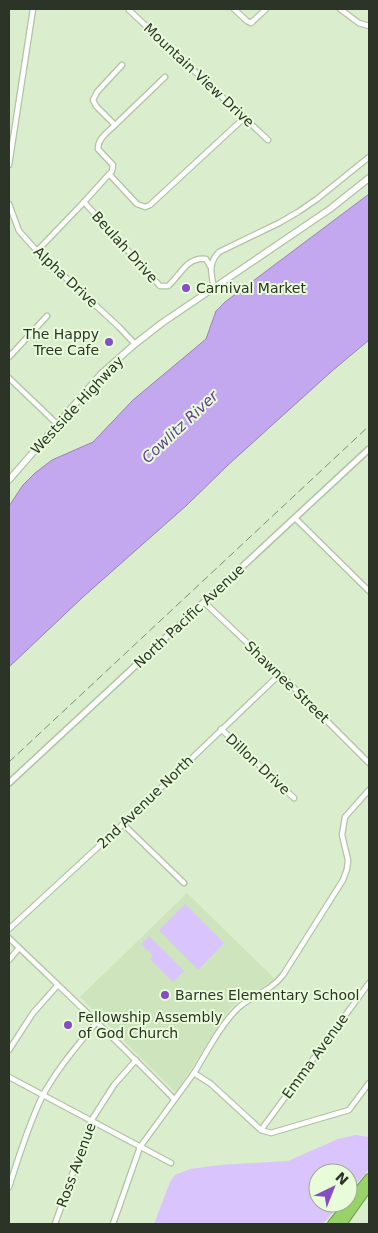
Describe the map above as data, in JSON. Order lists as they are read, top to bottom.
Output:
{
  "streets": {
    "main road": ["Westside Highway"],
    "street": [
      "Mountain View Drive",
      "Beulah Drive",
      "Alpha Drive",
      "North Pacific Avenue",
      "Shawnee Street",
      "Dillon Drive",
      "2nd Avenue North",
      "Emma Avenue",
      "Ross Avenue"
    ]
  },
  "crossings": [
    ["Alpha Drive", "Westside Highway"],
    ["North Pacific Avenue", "Shawnee Street"],
    ["Shawnee Street", "2nd Avenue North"],
    ["Dillon Drive", "2nd Avenue North"]
  ],
  "water": ["Cowlitz River"],
  "places": [
    "Carnival Market",
    "The Happy Tree Cafe",
    "Barnes Elementary School",
    "Fellowship Assembly of God Church"
  ],
  "north": "top right"
}
